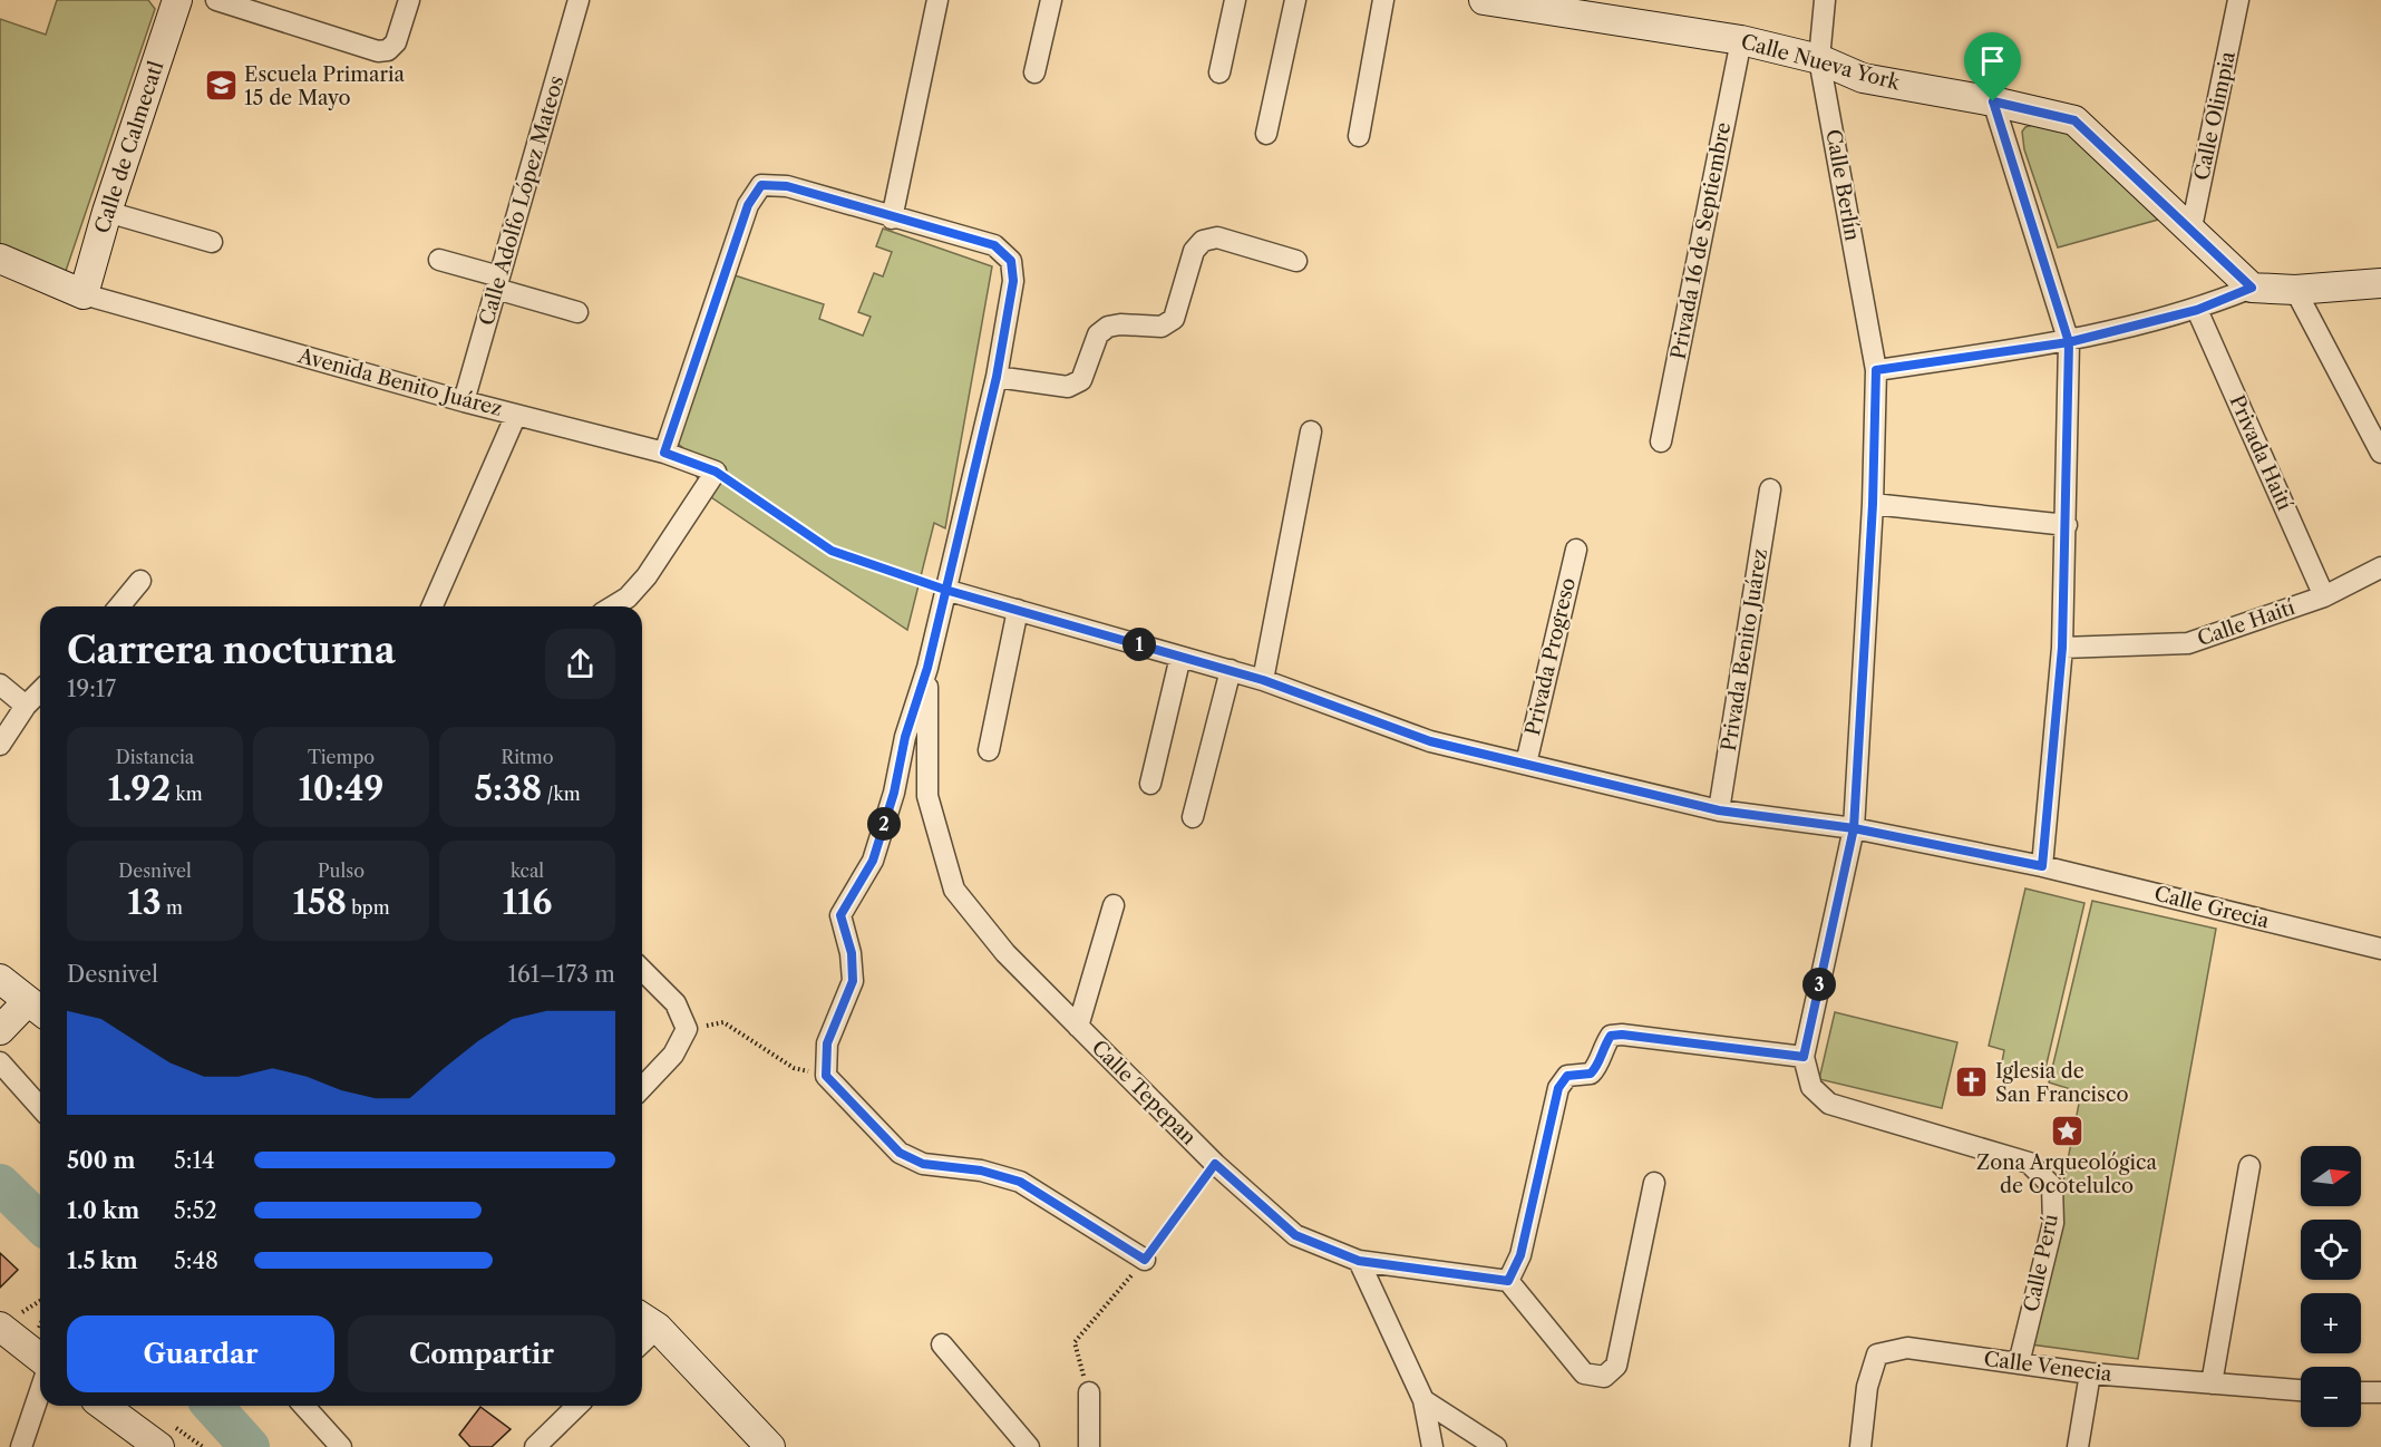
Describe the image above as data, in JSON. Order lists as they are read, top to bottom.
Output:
{
  "streets": {
    "street": [
      "Calle Nueva York",
      "Calle Olimpia",
      "Calle de Calmecatl",
      "Calle Berlín",
      "Calle Adolfo López Mateos",
      "Privada 16 de Septiembre",
      "Avenida Benito Juárez",
      "Privada Haití",
      "Calle Haití",
      "Privada Benito Juárez",
      "Privada Progreso",
      "Calle Grecia",
      "Calle Tepepan",
      "Calle Perú",
      "Calle Venecia"
    ]
  },
  "crossings": [
    ["Calle Nueva York", "Calle Olimpia"],
    ["Calle Nueva York", "Calle Berlín"],
    ["Calle Nueva York", "Privada 16 de Septiembre"],
    ["Calle de Calmecatl", "Avenida Benito Juárez"],
    ["Calle Berlín", "Calle Grecia"],
    ["Calle Berlín", "Calle Perú"],
    ["Calle Adolfo López Mateos", "Avenida Benito Juárez"],
    ["Privada Haití", "Calle Haití"],
    ["Calle Perú", "Calle Venecia"]
  ],
  "places": {
    "school or university": ["Escuela Primaria 15 de Mayo"],
    "church": ["Iglesia de San Francisco"],
    "place": ["Zona Arqueológica de Ocotelulco"]
  },
  "north": "right",
  "page": {
    "heading": ["Carrera nocturna", "19:17"],
    "pins": ["1", "2", "3"],
    "stats": [
      ["Distancia", "1.92 km"],
      ["Tiempo", "10:49"],
      ["Ritmo", "5:38 /km"],
      ["Desnivel", "13 m"],
      ["Pulso", "158 bpm"],
      ["kcal", "116"]
    ],
    "chart": ["Desnivel", "161–173 m"],
    "list": [
      {
        "name": "500 m",
        "note": "5:14"
      },
      {
        "name": "1.0 km",
        "note": "5:52"
      },
      {
        "name": "1.5 km",
        "note": "5:48"
      }
    ],
    "map_buttons": ["+", "−"],
    "buttons": ["Guardar", "Compartir"]
  }
}
